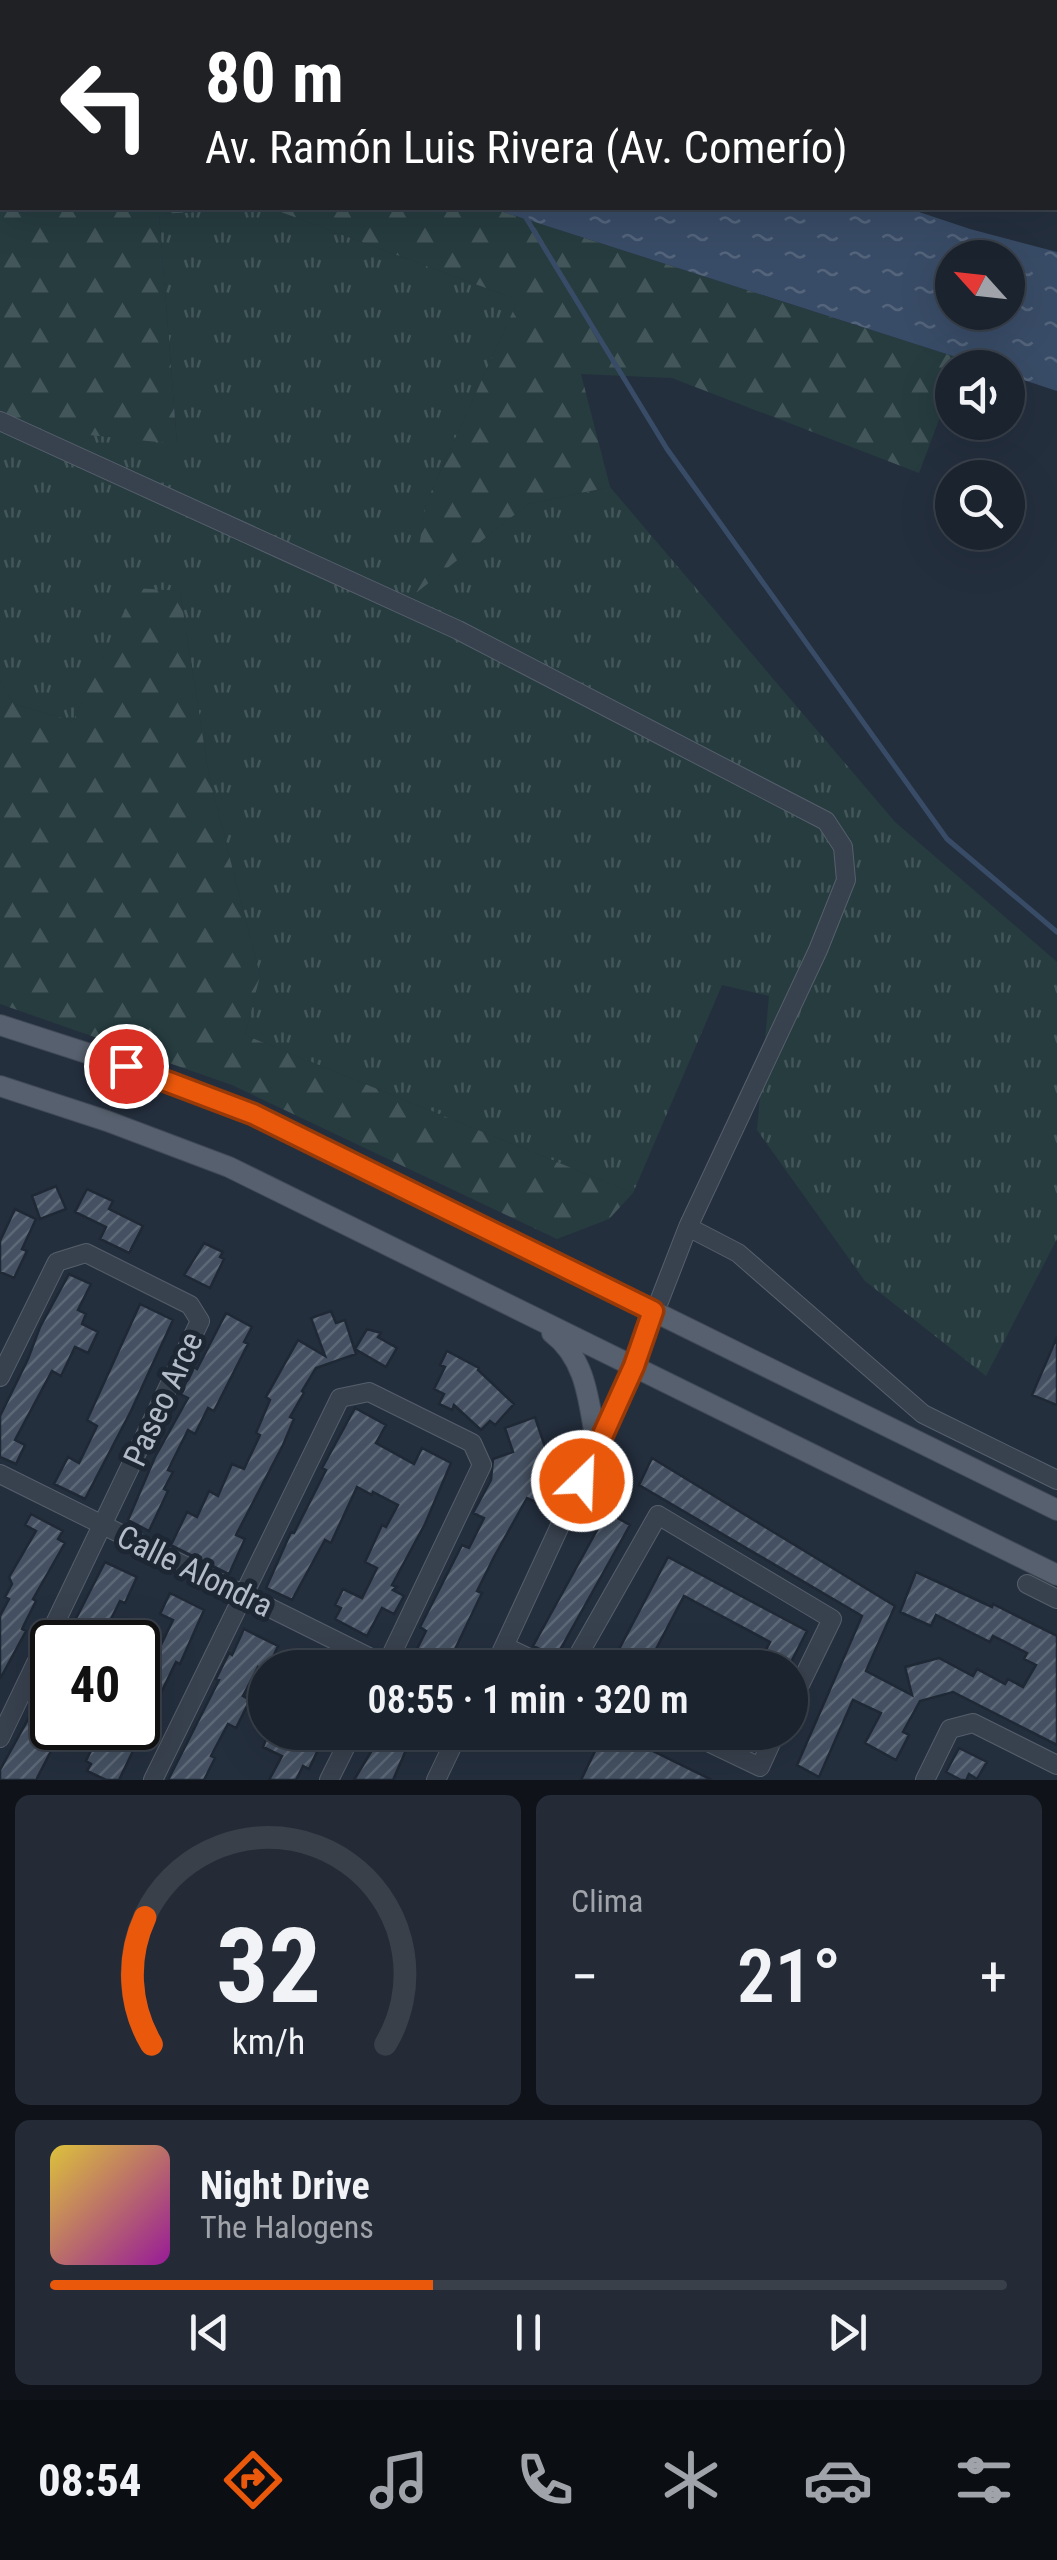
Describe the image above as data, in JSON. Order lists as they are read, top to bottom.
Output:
{
  "streets": {
    "street": ["Paseo Arce", "Calle Alondra"]
  },
  "crossings": [
    ["Paseo Arce", "Calle Alondra"]
  ],
  "north": "top left",
  "page": {
    "turn": ["80 m", "Av. Ramón Luis Rivera (Av. Comerío)"],
    "limit": "40",
    "trip": "08:55 · 1 min · 320 m",
    "tile": "Clima",
    "heat": ["−", "21°", "+"],
    "song": ["Night Drive", "The Halogens"],
    "tabs": "08:54",
    "gauge": ["32", "km/h"]
  }
}
